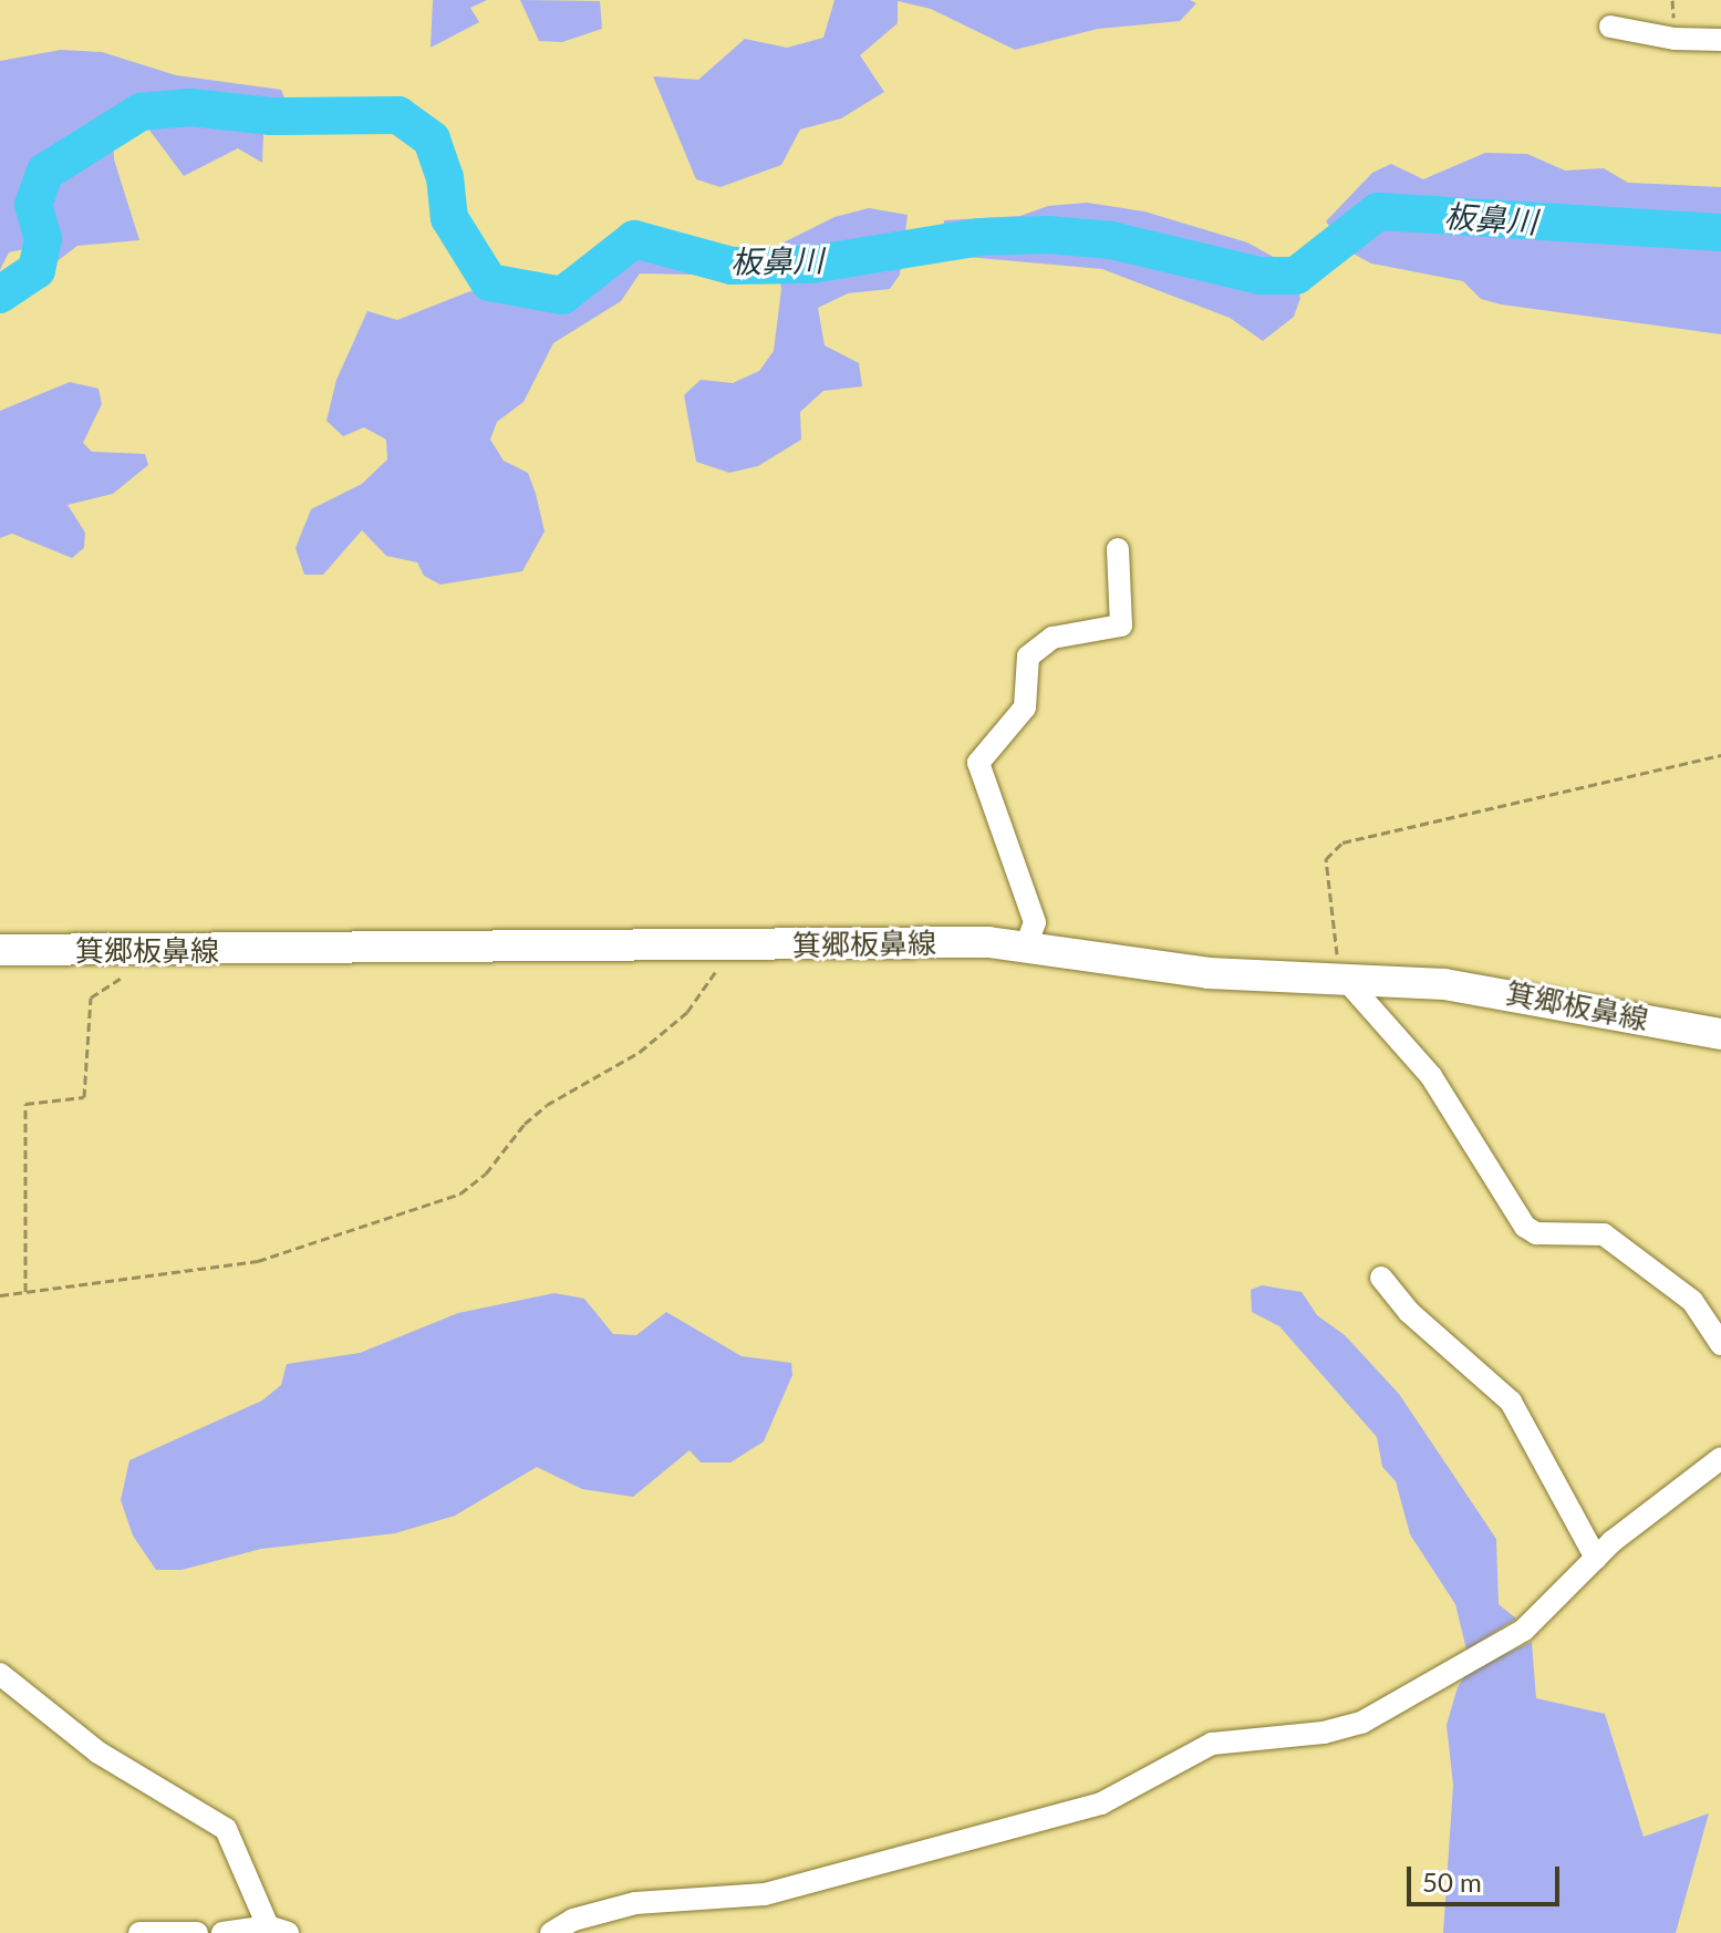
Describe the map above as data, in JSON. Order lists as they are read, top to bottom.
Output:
{
  "streets": {
    "main road": ["箕郷板鼻線"]
  },
  "water": ["板鼻川"],
  "scale_bar": "50 m"
}
